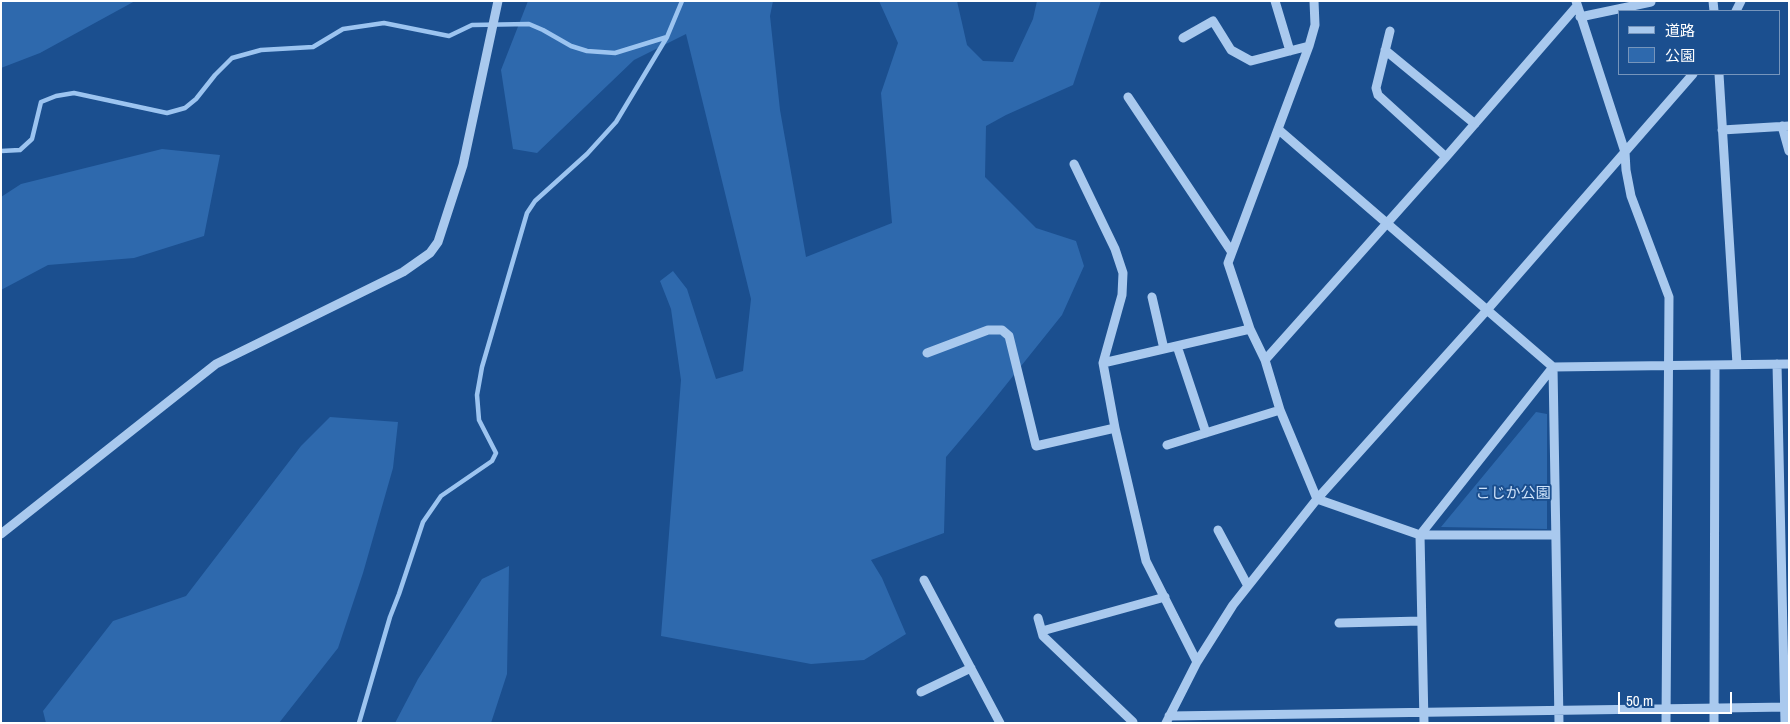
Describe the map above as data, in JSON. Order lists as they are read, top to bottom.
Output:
{
  "parks": ["こじか公園"],
  "legend": ["道路", "公園"],
  "scale_bar": "50 m"
}
